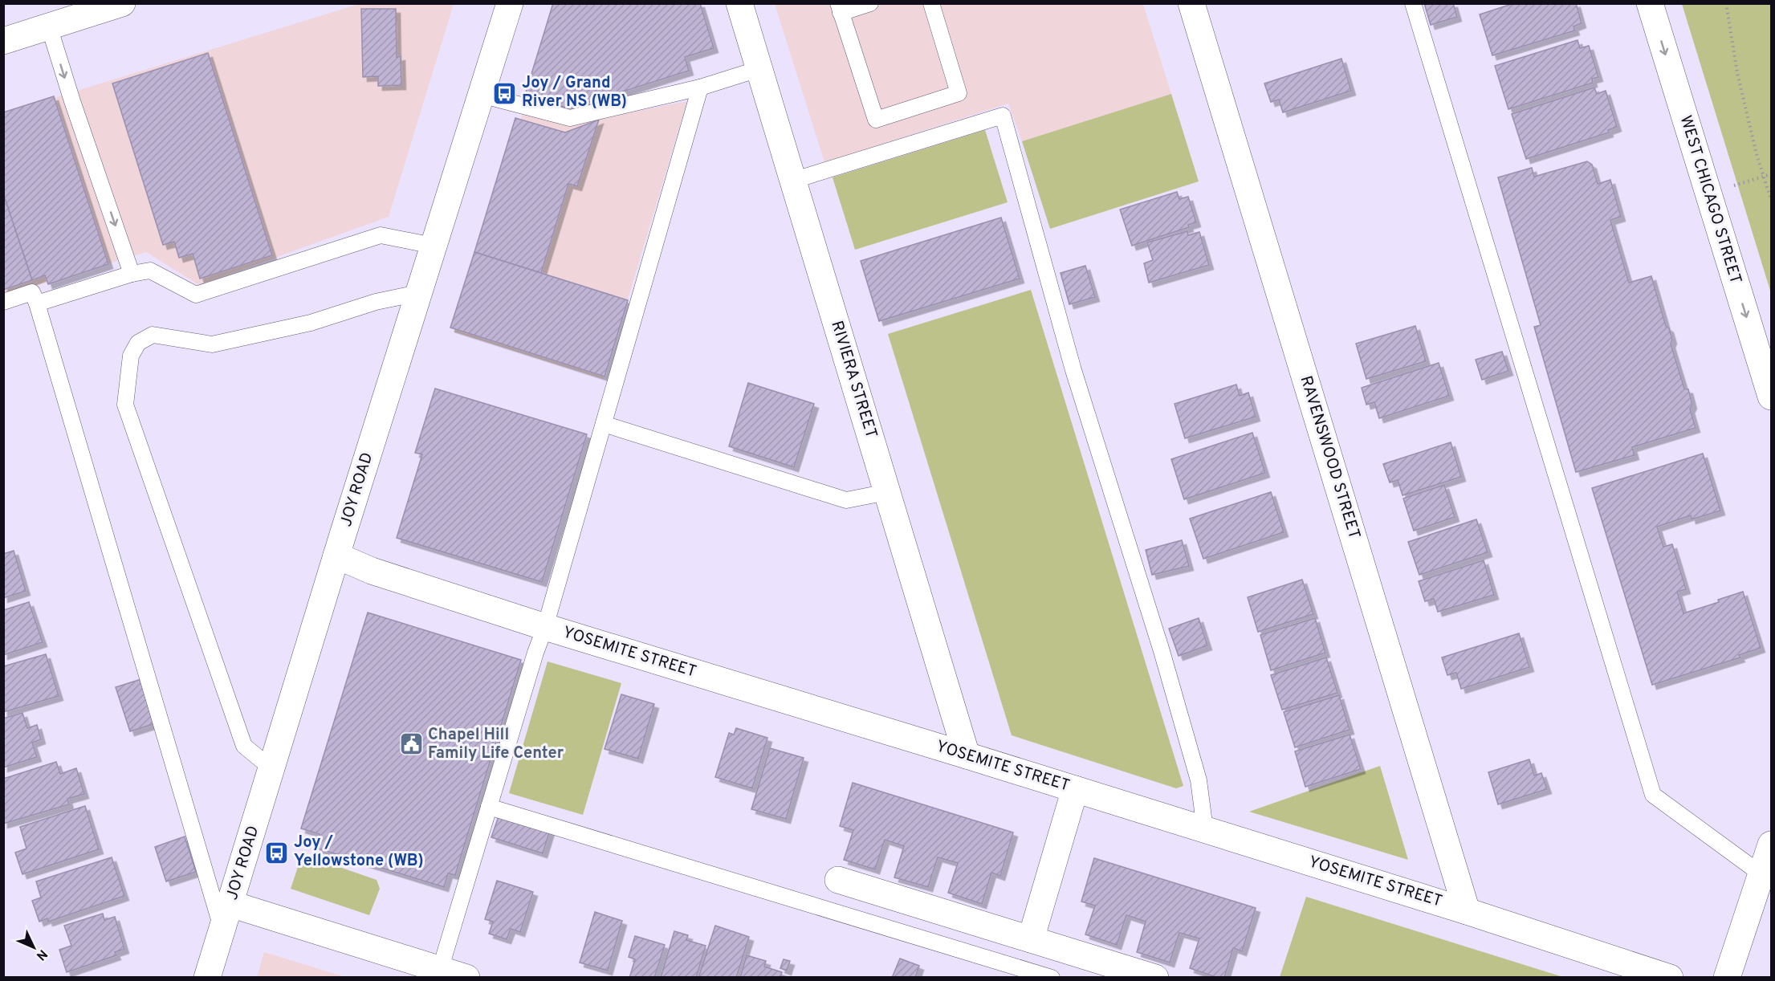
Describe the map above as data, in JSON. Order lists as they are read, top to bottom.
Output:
{
  "streets": {
    "street": [
      "WEST CHICAGO STREET",
      "RIVIERA STREET",
      "RAVENSWOOD STREET",
      "JOY ROAD",
      "YOSEMITE STREET"
    ]
  },
  "crossings": [
    ["RIVIERA STREET", "YOSEMITE STREET"],
    ["RAVENSWOOD STREET", "YOSEMITE STREET"],
    ["JOY ROAD", "YOSEMITE STREET"]
  ],
  "one_way": ["WEST CHICAGO STREET"],
  "places": {
    "bus stop": ["Joy / Grand River NS (WB)", "Joy / Yellowstone (WB)"],
    "public building": ["Chapel Hill Family Life Center"]
  },
  "north": "bottom right"
}
